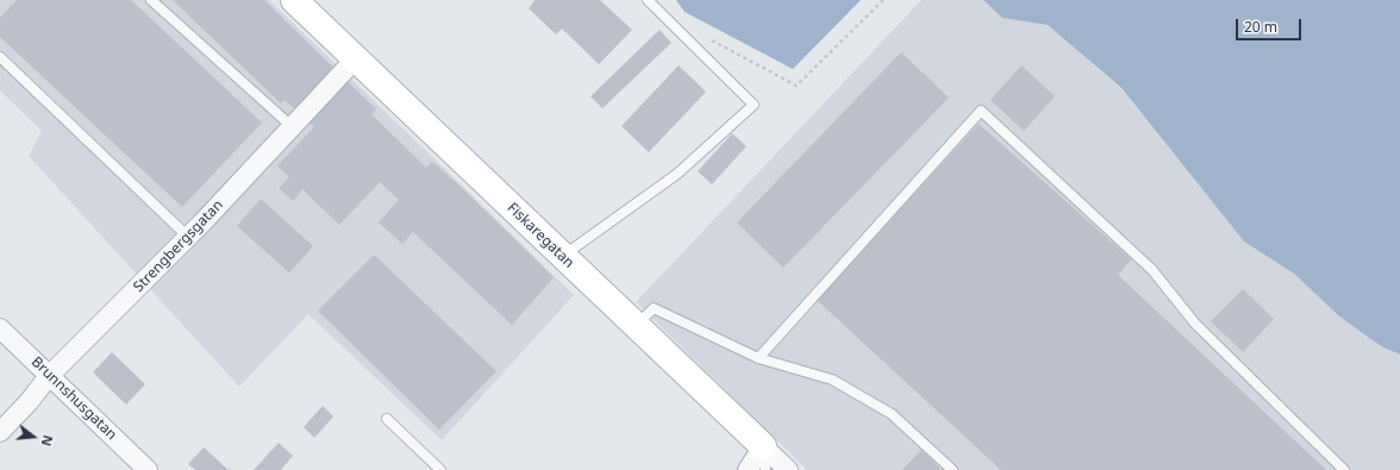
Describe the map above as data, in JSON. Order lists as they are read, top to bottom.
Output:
{
  "streets": {
    "street": ["Fiskaregatan", "Strengbergsgatan", "Brunnshusgatan"]
  },
  "crossings": [
    ["Fiskaregatan", "Strengbergsgatan"],
    ["Strengbergsgatan", "Brunnshusgatan"]
  ],
  "scale_bar": "20 m",
  "north": "right"
}
